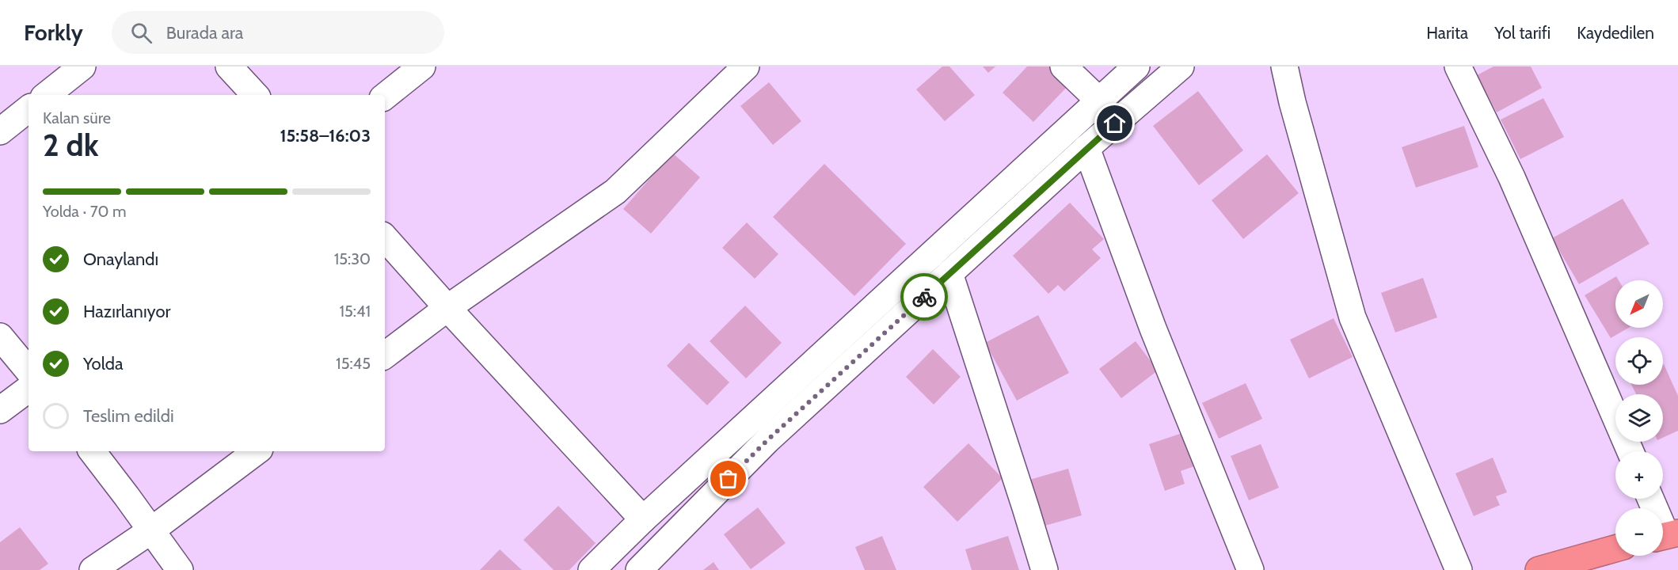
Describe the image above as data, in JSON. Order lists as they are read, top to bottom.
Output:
{
  "north": "bottom left",
  "page": {
    "header": "Forkly",
    "search": "Burada ara",
    "nav": ["Harita", "Yol tarifi", "Kaydedilen"],
    "heading": ["2 dk", "Kalan süre", "15:58–16:03"],
    "bar": "Yolda · 70 m",
    "list": [
      ["Onaylandı", "15:30"],
      ["Hazırlanıyor", "15:41"],
      ["Yolda", "15:45"],
      "Teslim edildi"
    ],
    "map_buttons": ["+", "−"]
  }
}
